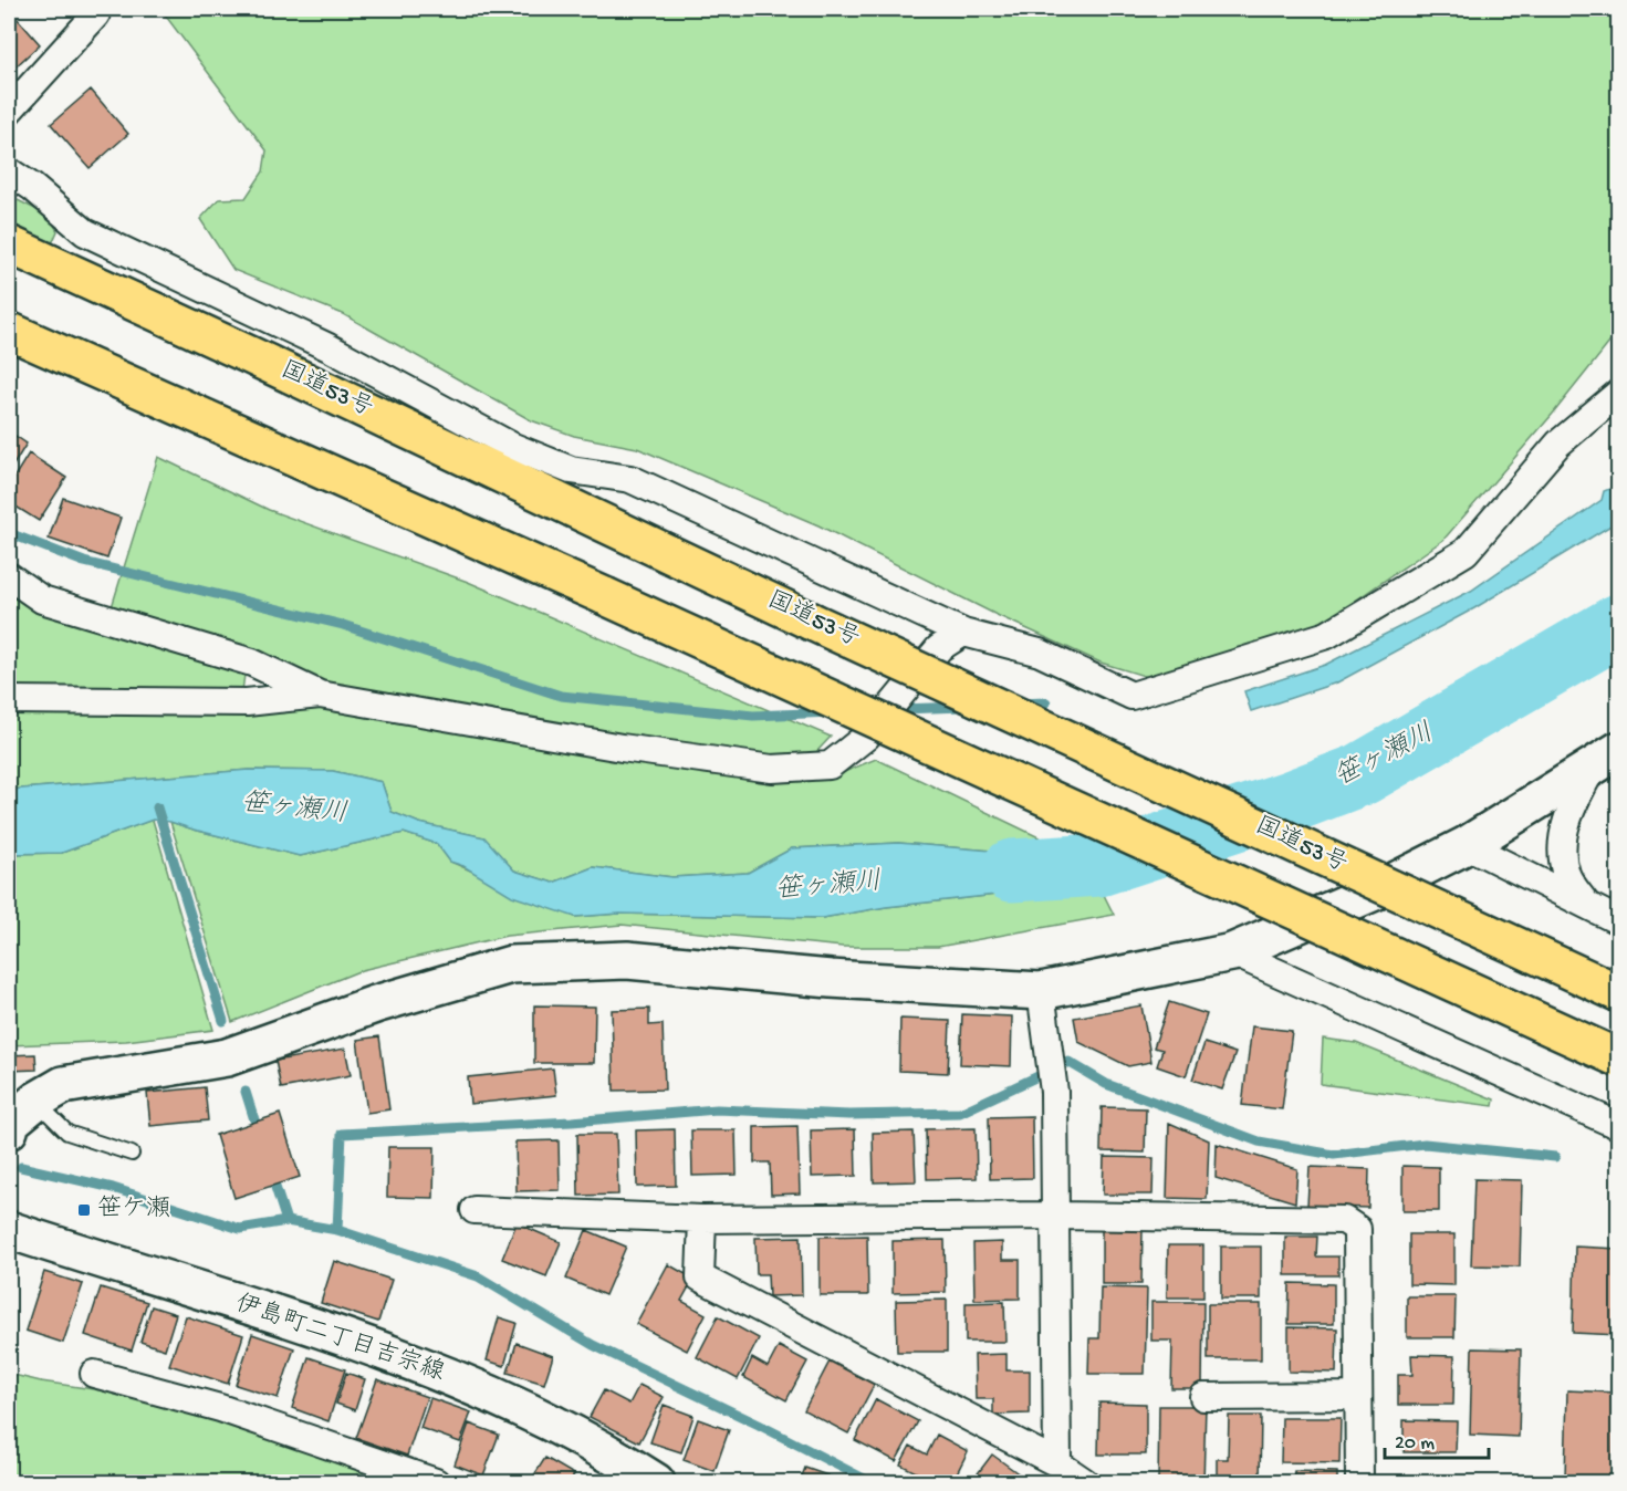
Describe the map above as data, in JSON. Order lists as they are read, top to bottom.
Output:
{
  "streets": {
    "highway": ["国道53号"],
    "street": ["伊島町二丁目吉宗線"]
  },
  "water": ["笹ヶ瀬川"],
  "places": {
    "transit": ["笹ケ瀬"]
  },
  "scale_bar": "20 m"
}
